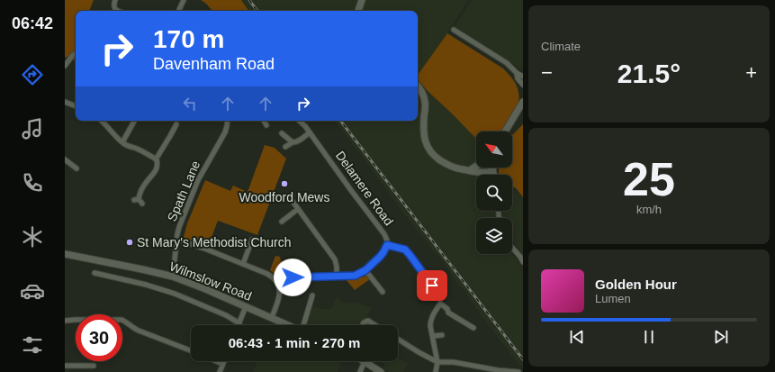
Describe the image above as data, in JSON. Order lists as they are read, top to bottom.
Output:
{
  "streets": {
    "main road": ["Wilmslow Road"],
    "street": ["Delamere Road", "Spath Lane"]
  },
  "crossings": [
    ["Spath Lane", "Wilmslow Road"]
  ],
  "places": ["Woodford Mews", "St Mary's Methodist Church"],
  "north": "top left",
  "page": {
    "tabs": "06:42",
    "tile": [
      "Climate",
      ["25", "km/h"]
    ],
    "turn": ["170 m", "Davenham Road"],
    "heat": ["−", "21.5°", "+"],
    "song": ["Golden Hour", "Lumen"],
    "limit": "30",
    "trip": "06:43 · 1 min · 270 m"
  }
}
